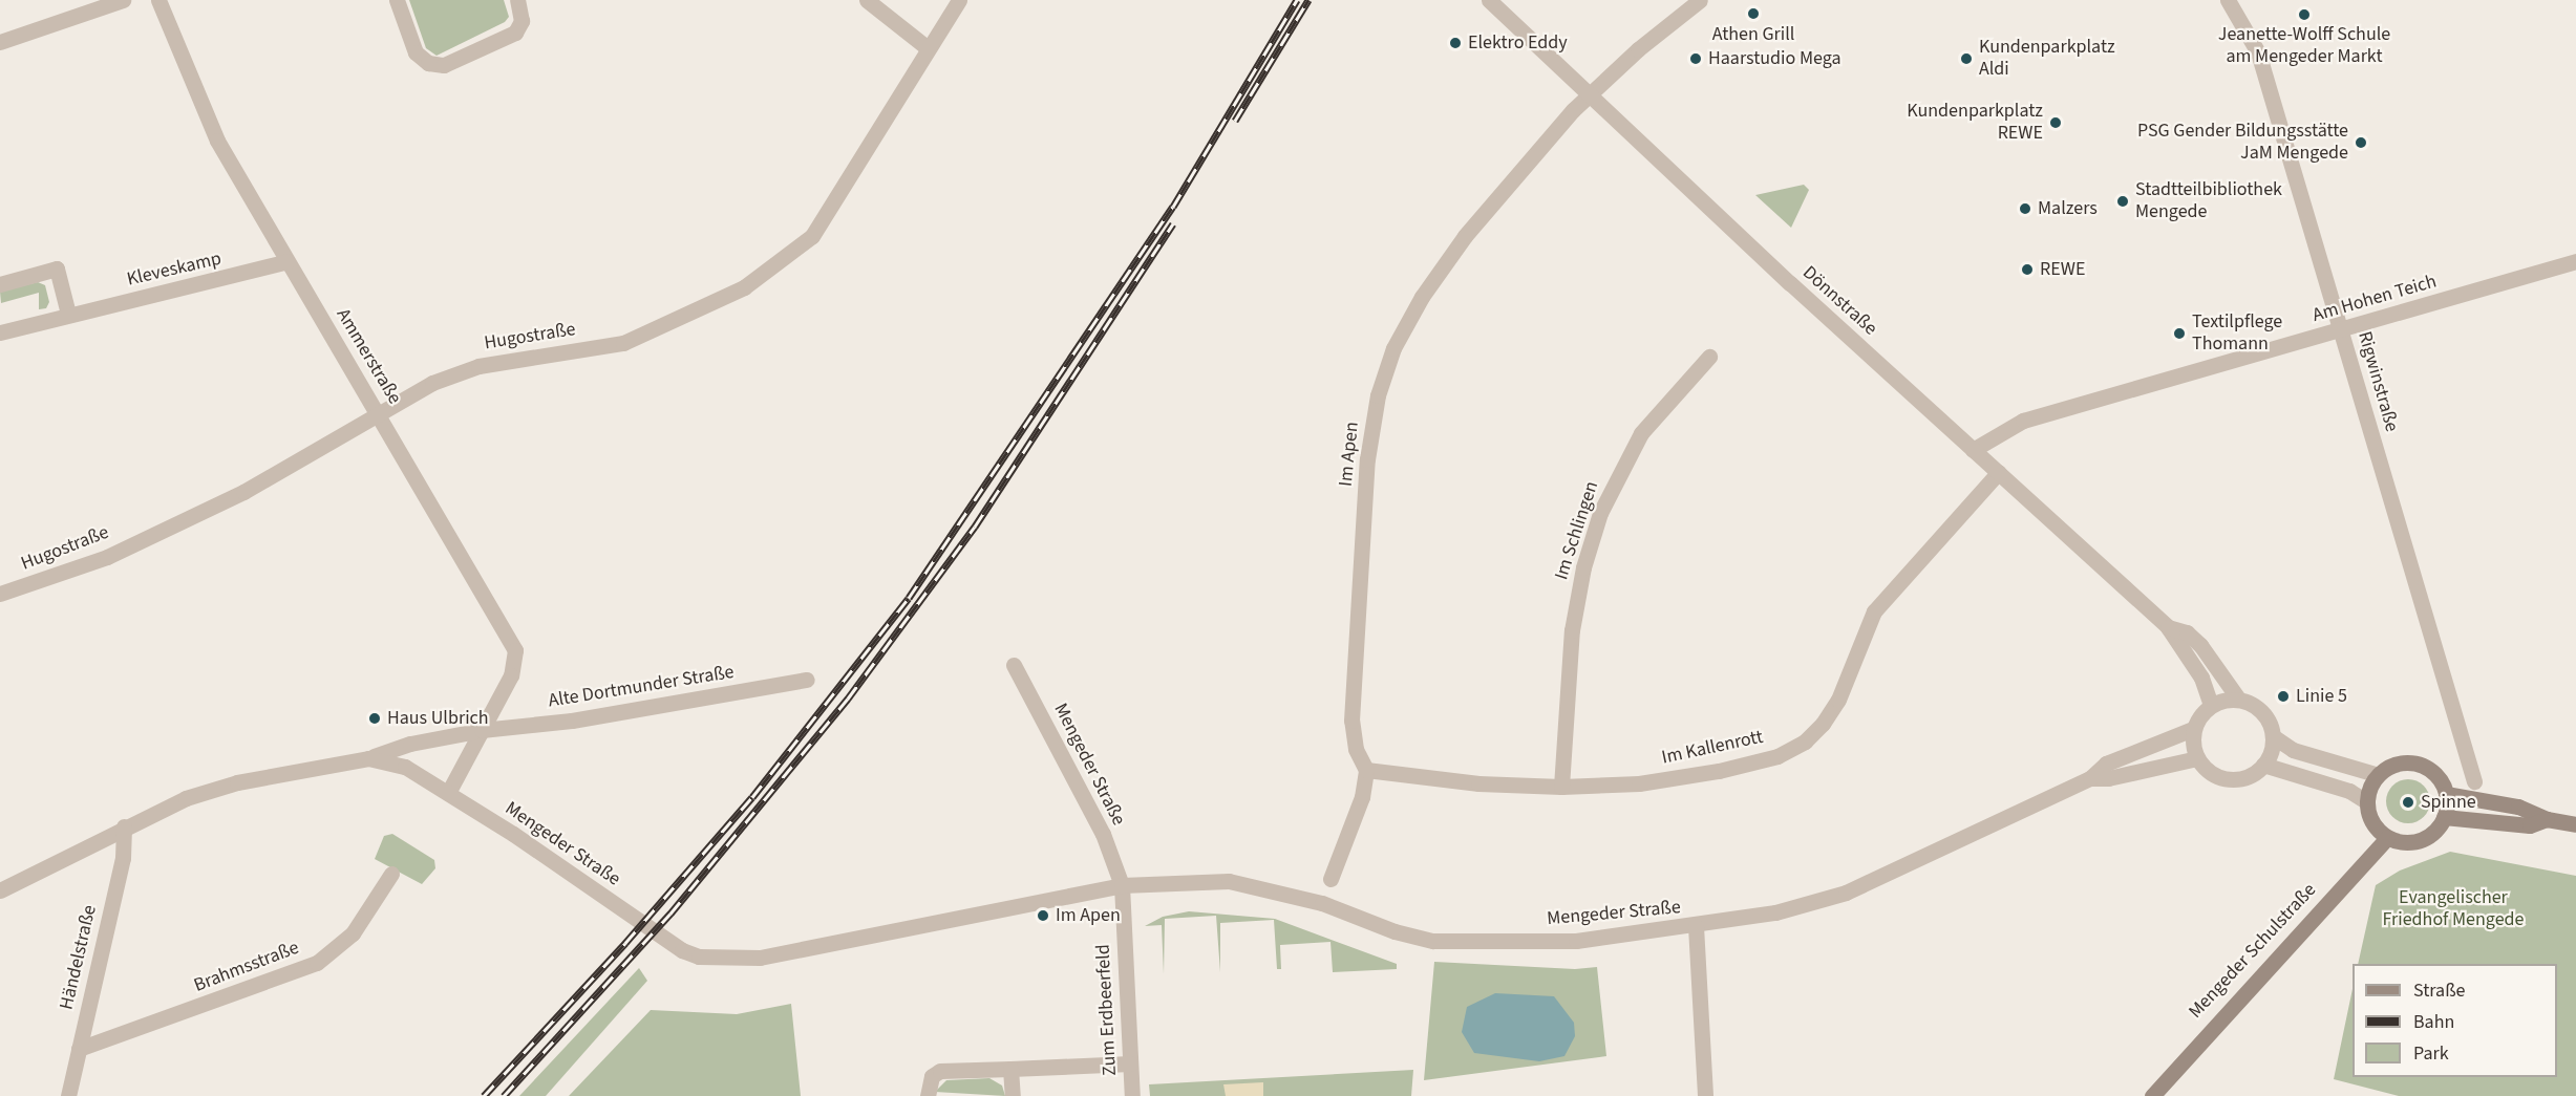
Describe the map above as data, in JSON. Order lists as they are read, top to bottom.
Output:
{
  "streets": {
    "main road": ["Mengeder Schulstraße"],
    "street": [
      "Kleveskamp",
      "Am Hohen Teich",
      "Dönnstraße",
      "Hugostraße",
      "Ammerstraße",
      "Rigwinstraße",
      "Im Apen",
      "Im Schlingen",
      "Alte Dortmunder Straße",
      "Im Kallenrott",
      "Mengeder Straße",
      "Händelstraße",
      "Brahmsstraße",
      "Zum Erdbeerfeld"
    ]
  },
  "crossings": [
    ["Kleveskamp", "Ammerstraße"],
    ["Am Hohen Teich", "Dönnstraße"],
    ["Am Hohen Teich", "Rigwinstraße"],
    ["Dönnstraße", "Im Apen"],
    ["Dönnstraße", "Im Kallenrott"],
    ["Dönnstraße", "Mengeder Straße"],
    ["Hugostraße", "Ammerstraße"],
    ["Ammerstraße", "Alte Dortmunder Straße"],
    ["Ammerstraße", "Mengeder Straße"],
    ["Im Apen", "Im Kallenrott"],
    ["Im Schlingen", "Im Kallenrott"],
    ["Mengeder Straße", "Händelstraße"],
    ["Mengeder Straße", "Zum Erdbeerfeld"],
    ["Händelstraße", "Brahmsstraße"]
  ],
  "parks": ["Evangelischer Friedhof Mengede"],
  "places": [
    "Athen Grill",
    "Jeanette-Wolff Schule am Mengeder Markt",
    "Elektro Eddy",
    "Haarstudio Mega",
    "Kundenparkplatz Aldi",
    "Kundenparkplatz REWE",
    "PSG Gender Bildungsstätte JaM Mengede",
    "Stadtteilbibliothek Mengede",
    "Malzers",
    "REWE",
    "Textilpflege Thomann",
    "Linie 5",
    "Haus Ulbrich",
    "Spinne",
    "Im Apen"
  ],
  "legend": ["Straße", "Bahn", "Park"]
}
